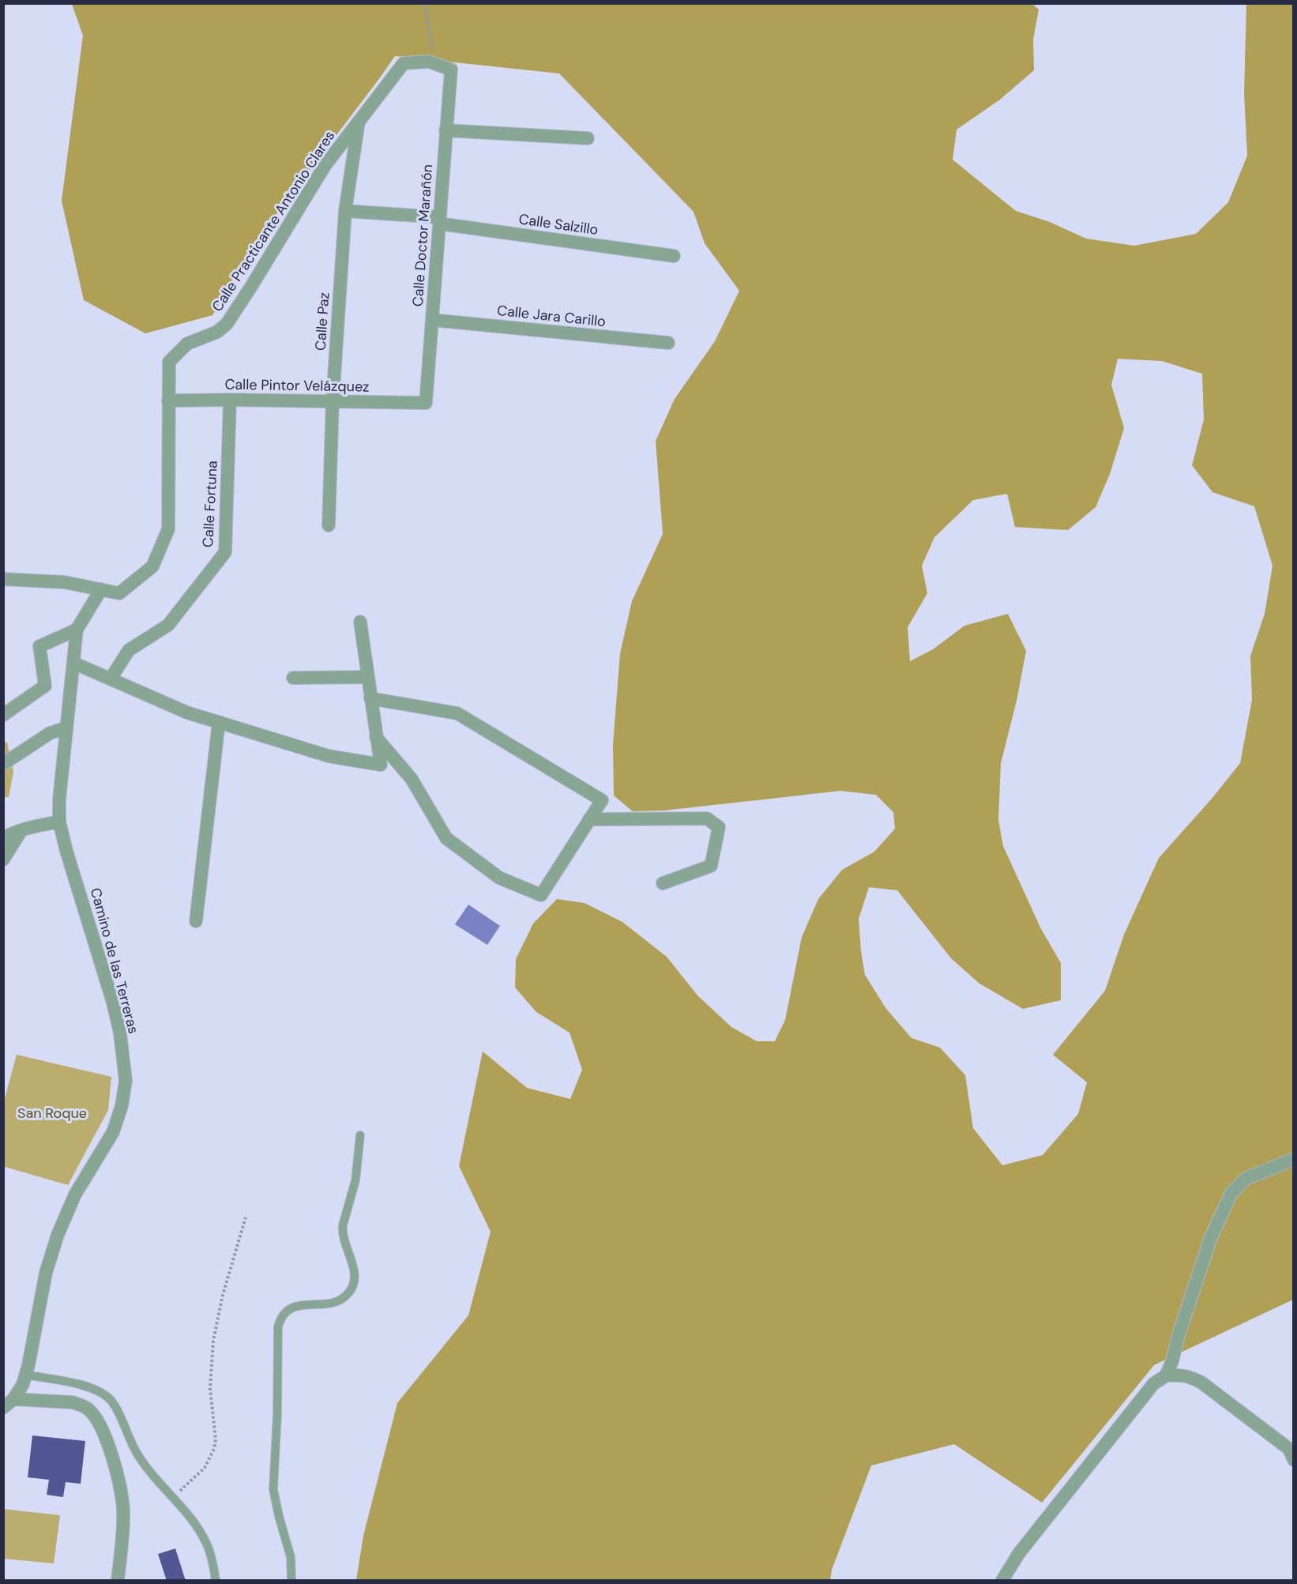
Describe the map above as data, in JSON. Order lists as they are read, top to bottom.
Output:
{
  "streets": {
    "street": [
      "Calle Practicante Antonio Clares",
      "Calle Salzillo",
      "Calle Doctor Marañón",
      "Calle Jara Carillo",
      "Calle Paz",
      "Calle Pintor Velázquez",
      "Calle Fortuna",
      "Camino de las Terreras"
    ]
  },
  "crossings": [
    ["Calle Practicante Antonio Clares", "Calle Doctor Marañón"],
    ["Calle Practicante Antonio Clares", "Calle Paz"],
    ["Calle Practicante Antonio Clares", "Calle Pintor Velázquez"],
    ["Calle Practicante Antonio Clares", "Camino de las Terreras"],
    ["Calle Salzillo", "Calle Doctor Marañón"],
    ["Calle Salzillo", "Calle Paz"],
    ["Calle Doctor Marañón", "Calle Jara Carillo"],
    ["Calle Doctor Marañón", "Calle Pintor Velázquez"],
    ["Calle Paz", "Calle Pintor Velázquez"],
    ["Calle Pintor Velázquez", "Calle Fortuna"]
  ],
  "parks": ["San Roque"]
}
